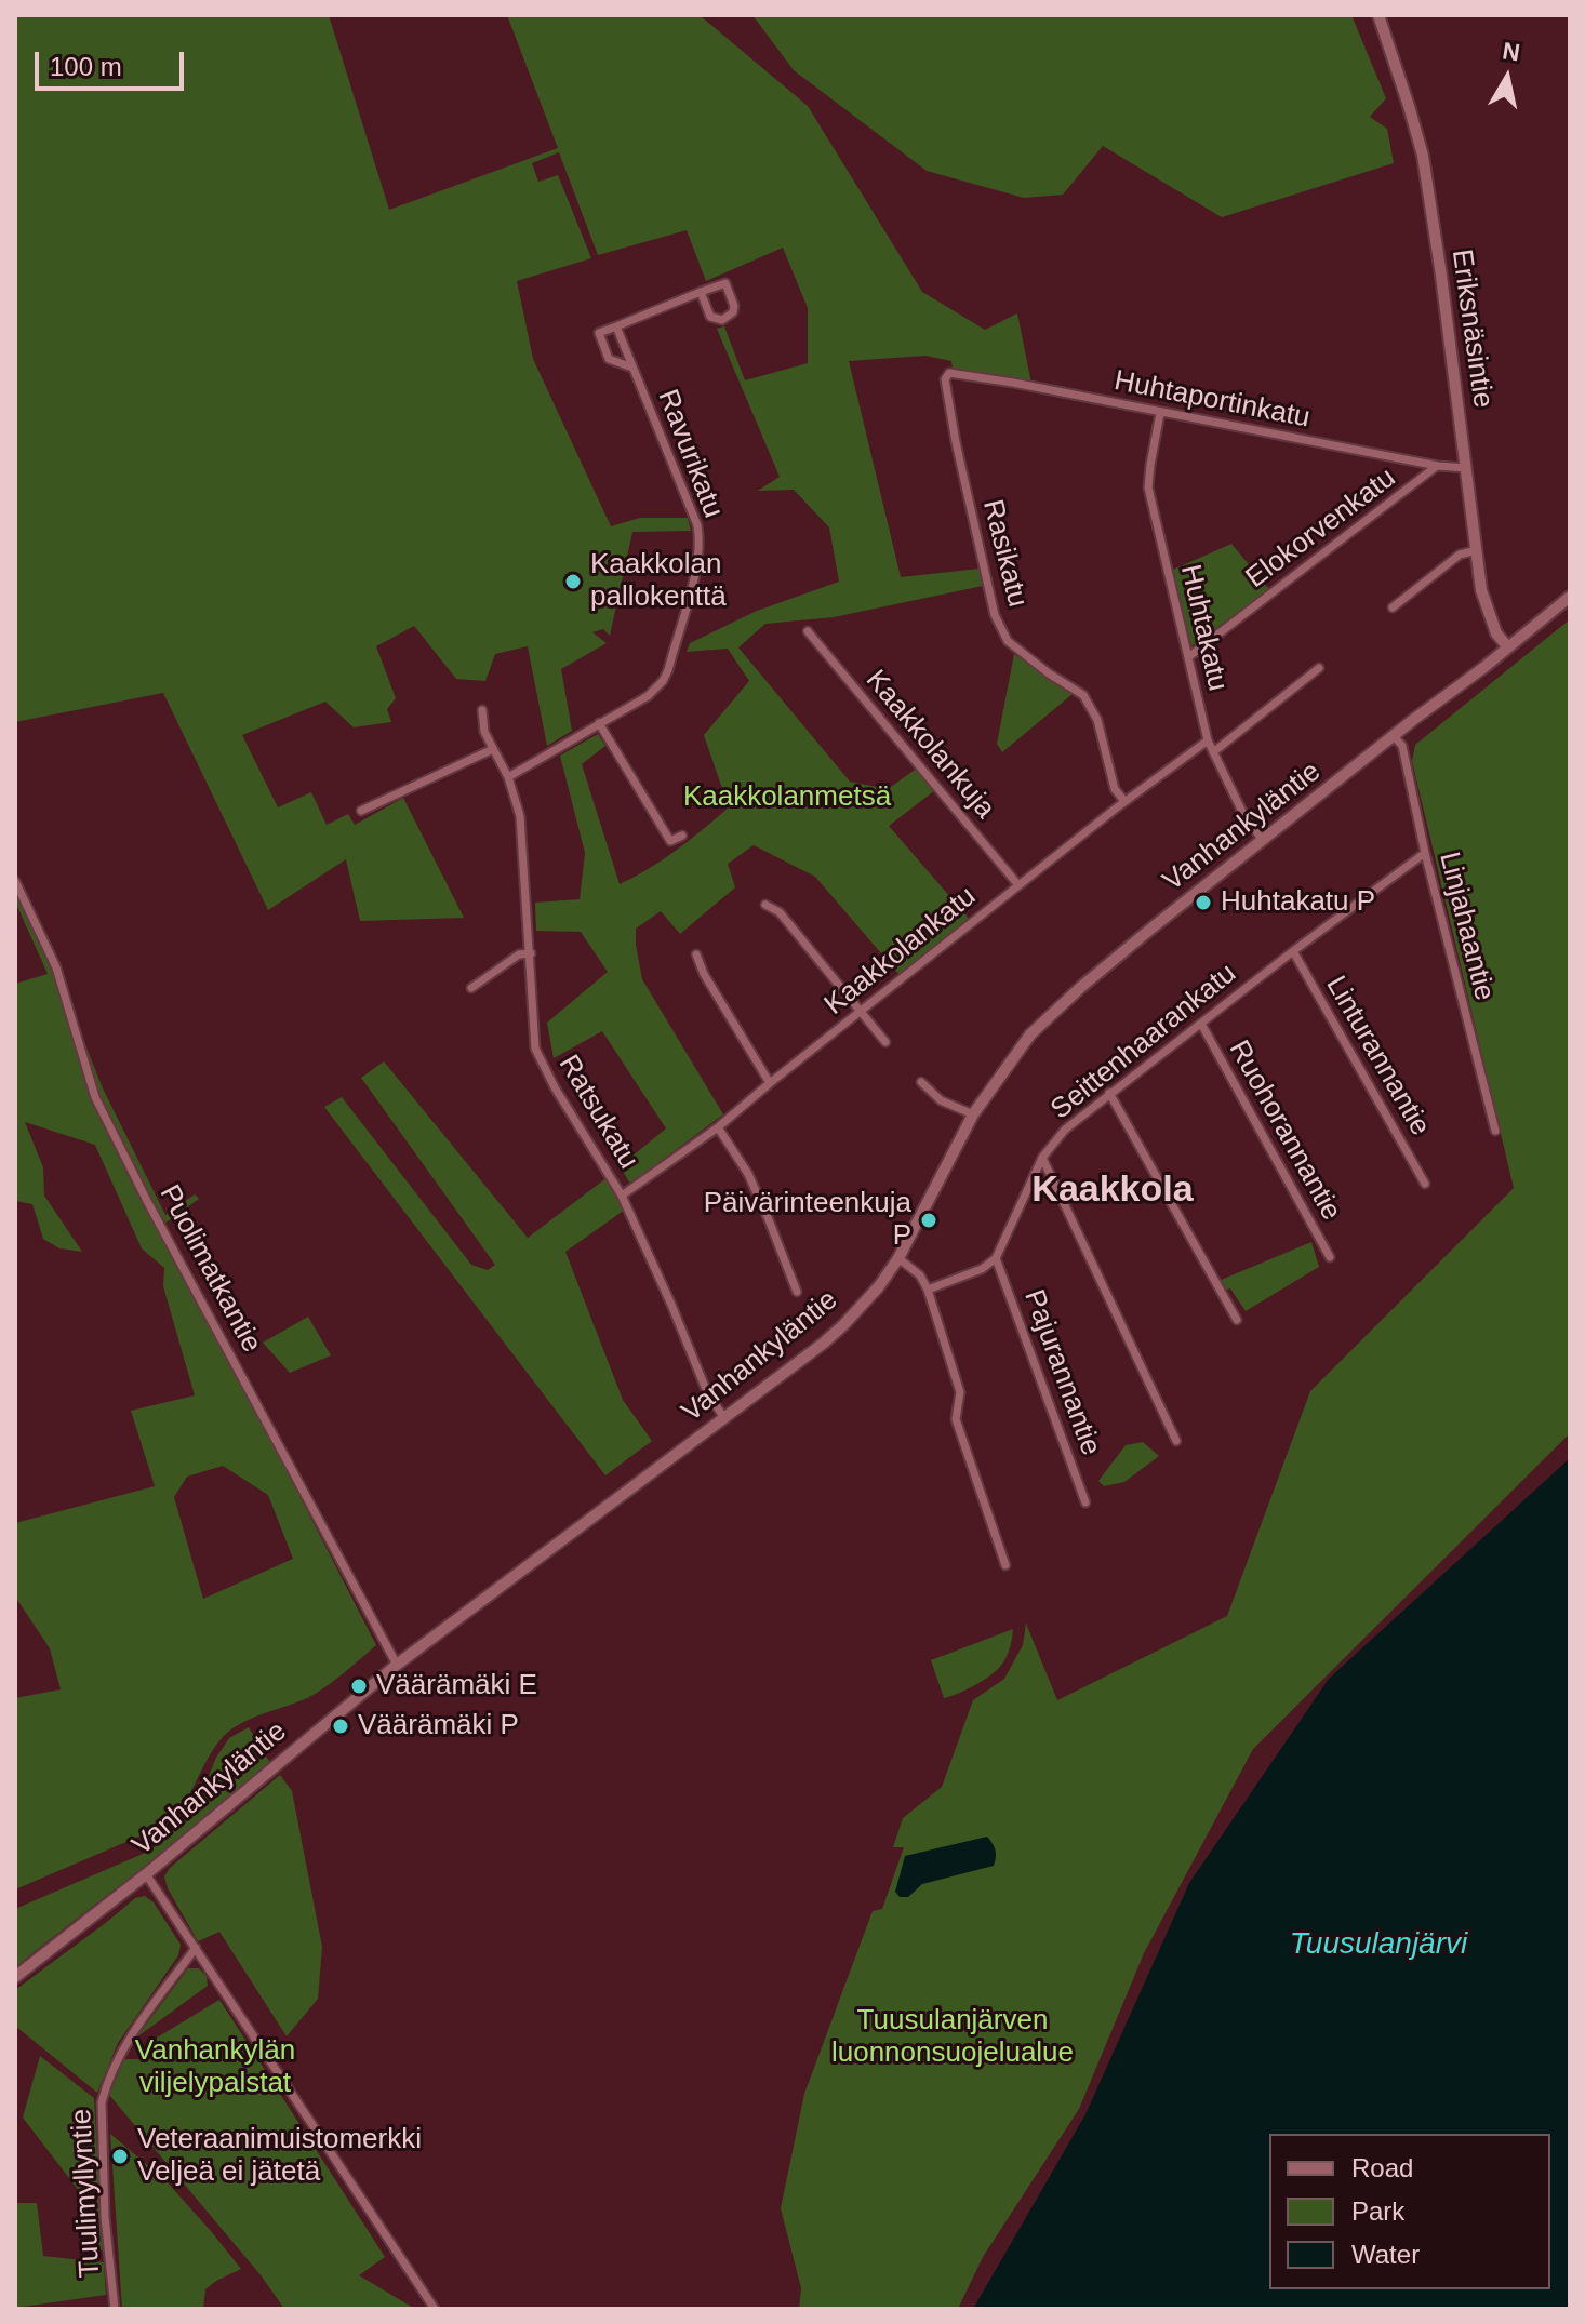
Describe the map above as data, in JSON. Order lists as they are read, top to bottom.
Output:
{
  "streets": {
    "street": [
      "Eriksnäsintie",
      "Huhtaportinkatu",
      "Ravurikatu",
      "Elokorvenkatu",
      "Rasikatu",
      "Huhtakatu",
      "Kaakkolankuja",
      "Vanhankyläntie",
      "Linjahaantie",
      "Kaakkolankatu",
      "Seittenhaarankatu",
      "Linturannantie",
      "Ratsukatu",
      "Ruohorannantie",
      "Puolimatkantie",
      "Pajurannantie",
      "Tuulimyllyntie"
    ]
  },
  "crossings": [
    ["Eriksnäsintie", "Huhtaportinkatu"],
    ["Eriksnäsintie", "Vanhankyläntie"],
    ["Huhtaportinkatu", "Elokorvenkatu"],
    ["Huhtaportinkatu", "Rasikatu"],
    ["Huhtaportinkatu", "Huhtakatu"],
    ["Ravurikatu", "Ratsukatu"],
    ["Elokorvenkatu", "Huhtakatu"],
    ["Rasikatu", "Kaakkolankatu"],
    ["Huhtakatu", "Vanhankyläntie"],
    ["Huhtakatu", "Kaakkolankatu"],
    ["Kaakkolankuja", "Kaakkolankatu"],
    ["Vanhankyläntie", "Linjahaantie"],
    ["Vanhankyläntie", "Ratsukatu"],
    ["Vanhankyläntie", "Puolimatkantie"],
    ["Linjahaantie", "Seittenhaarankatu"],
    ["Kaakkolankatu", "Ratsukatu"],
    ["Seittenhaarankatu", "Linturannantie"],
    ["Seittenhaarankatu", "Ruohorannantie"],
    ["Seittenhaarankatu", "Pajurannantie"]
  ],
  "districts": ["Kaakkola"],
  "water": ["Tuusulanjärvi"],
  "parks": ["Kaakkolanmetsä", "Tuusulanjärven luonnonsuojelualue", "Vanhankylän viljelypalstat"],
  "places": [
    "Kaakkolan pallokenttä",
    "Huhtakatu P",
    "Päivärinteenkuja P",
    "Väärämäki E",
    "Väärämäki P",
    "Veteraanimuistomerkki Veljeä ei jätetä"
  ],
  "legend": ["Road", "Park", "Water"],
  "scale_bar": "100 m",
  "north": "top"
}
